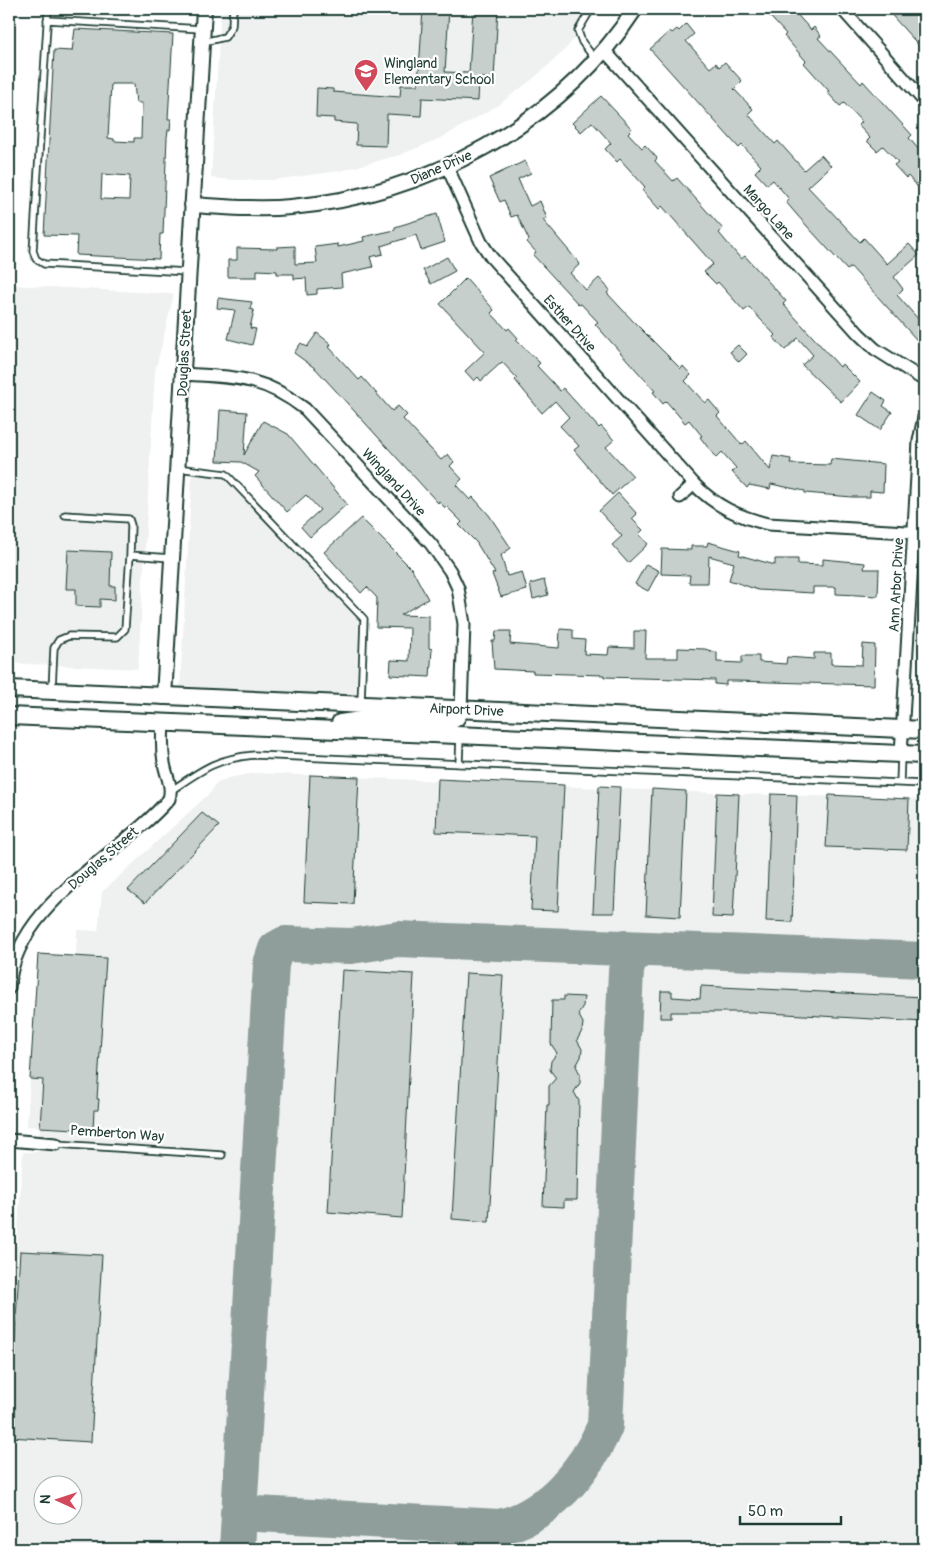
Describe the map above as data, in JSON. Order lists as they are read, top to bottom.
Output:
{
  "streets": {
    "main road": ["Airport Drive"],
    "street": [
      "Diane Drive",
      "Margo Lane",
      "Esther Drive",
      "Douglas Street",
      "Wingland Drive",
      "Ann Arbor Drive",
      "Pemberton Way"
    ]
  },
  "crossings": [
    ["Diane Drive", "Margo Lane"],
    ["Diane Drive", "Esther Drive"],
    ["Diane Drive", "Douglas Street"],
    ["Esther Drive", "Ann Arbor Drive"],
    ["Douglas Street", "Wingland Drive"],
    ["Douglas Street", "Airport Drive"],
    ["Wingland Drive", "Airport Drive"],
    ["Ann Arbor Drive", "Airport Drive"]
  ],
  "places": {
    "school or university": ["Wingland Elementary School"]
  },
  "scale_bar": "50 m",
  "north": "left"
}
